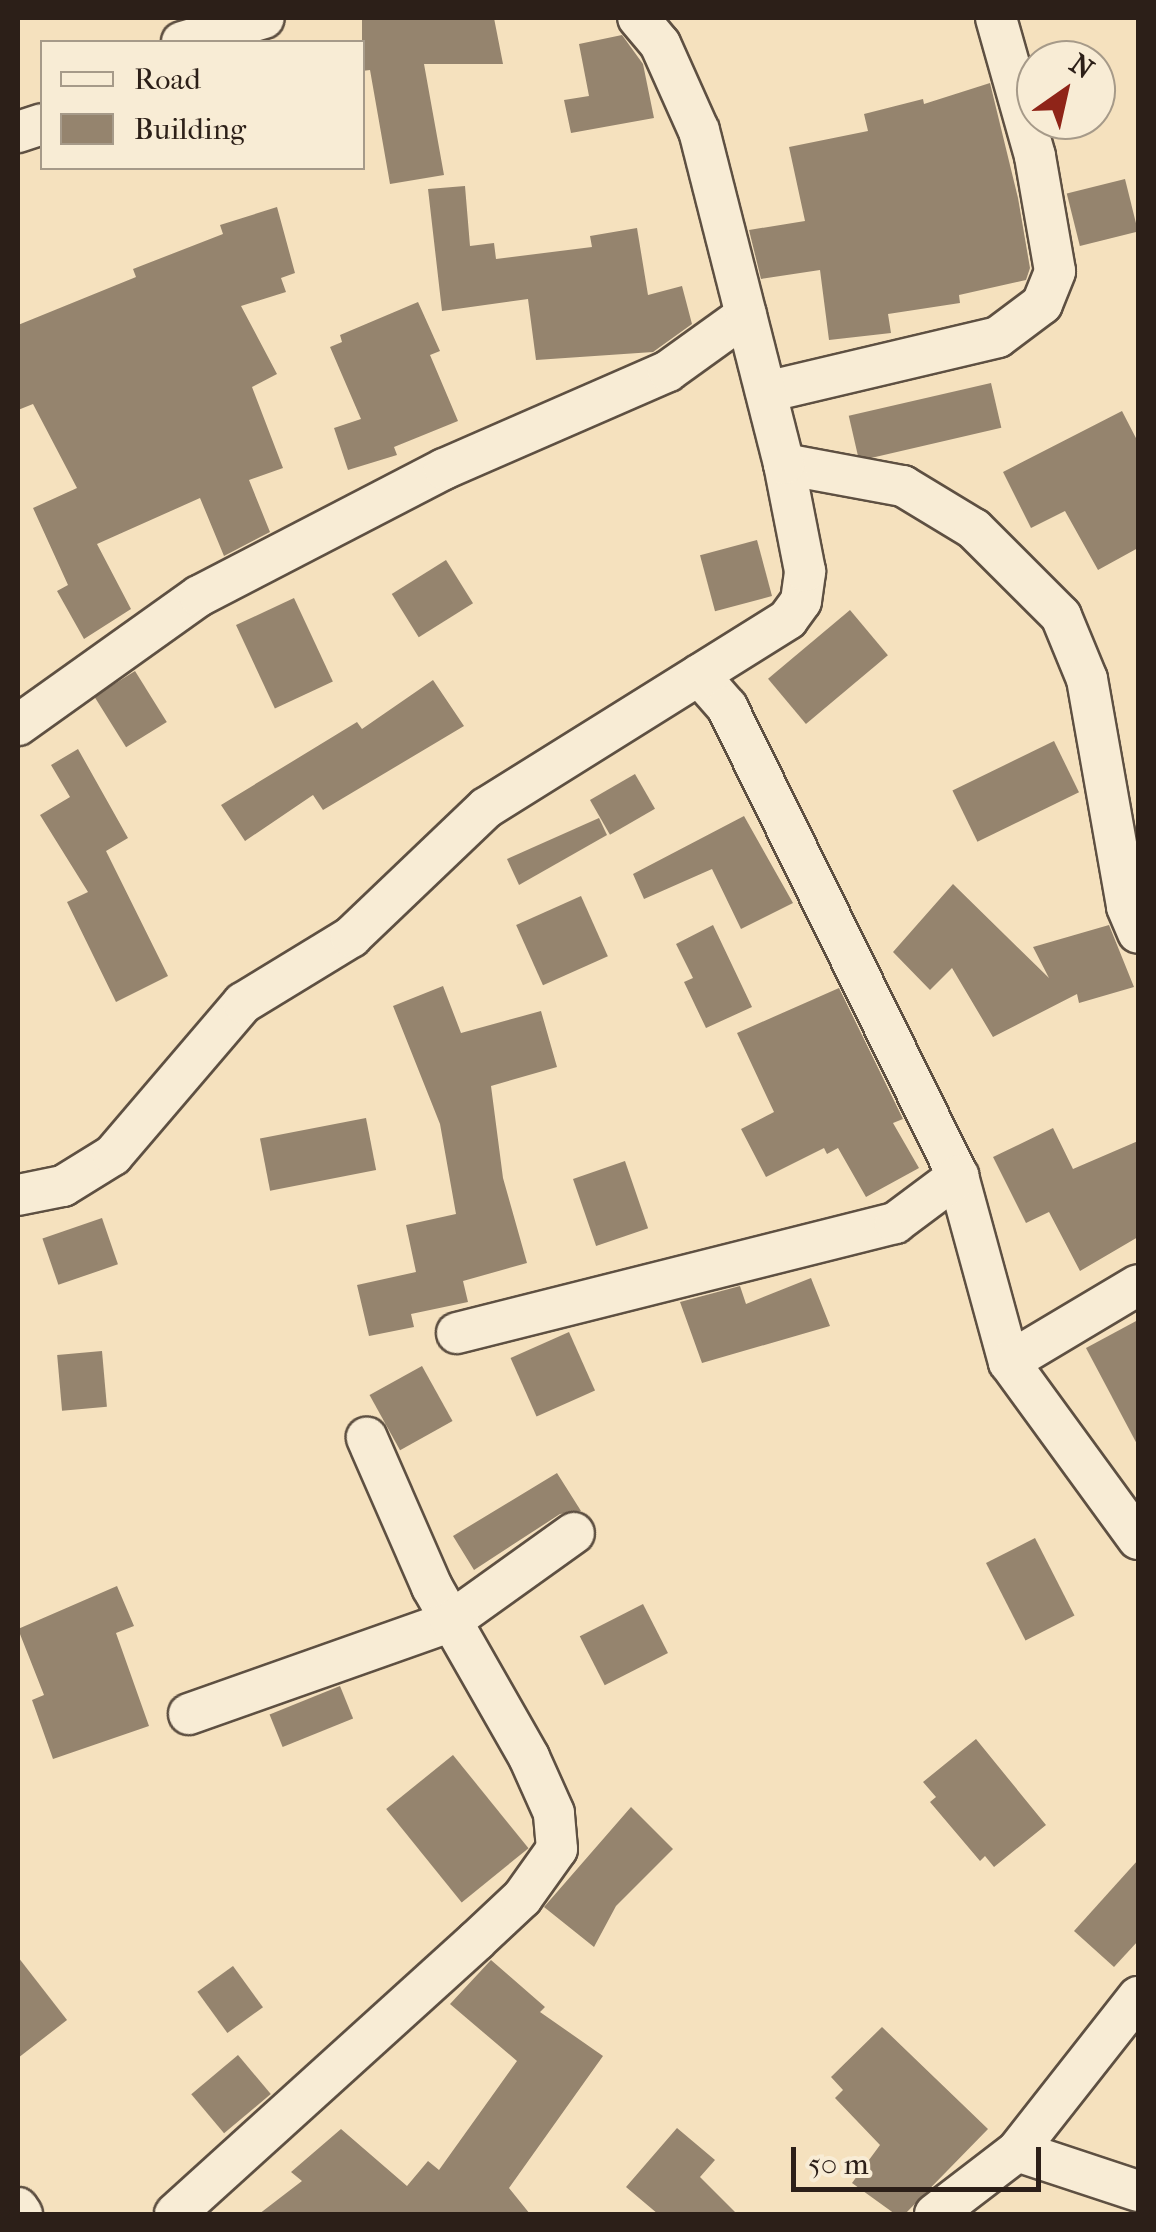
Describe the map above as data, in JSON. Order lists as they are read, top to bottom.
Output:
{
  "legend": ["Road", "Building"],
  "scale_bar": "50 m",
  "north": "top right"
}
